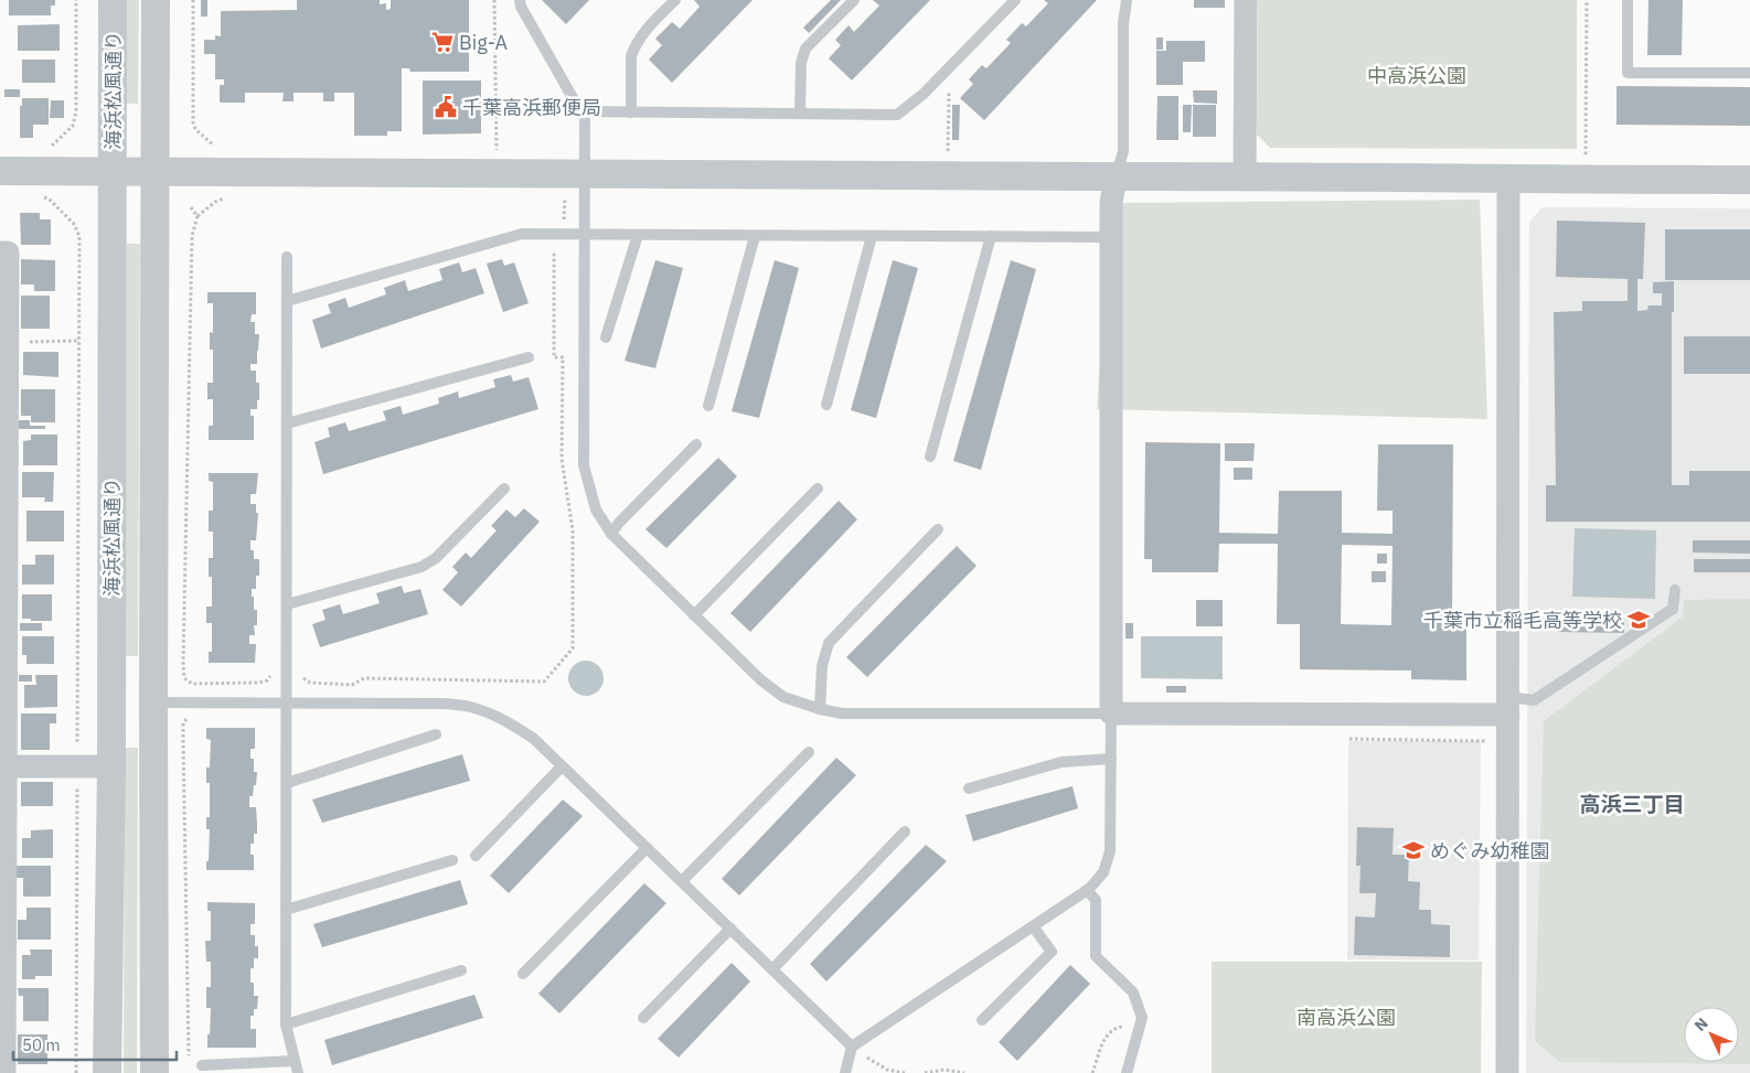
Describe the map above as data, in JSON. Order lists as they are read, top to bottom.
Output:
{
  "streets": {
    "street": ["海浜松風通り"]
  },
  "districts": ["高浜三丁目"],
  "parks": ["中高浜公園", "南高浜公園"],
  "places": {
    "supermarket": ["Big-A"],
    "public building": ["千葉高浜郵便局"],
    "school or university": ["千葉市立稲毛高等学校", "めぐみ幼稚園"]
  },
  "scale_bar": "50 m",
  "north": "top left"
}
